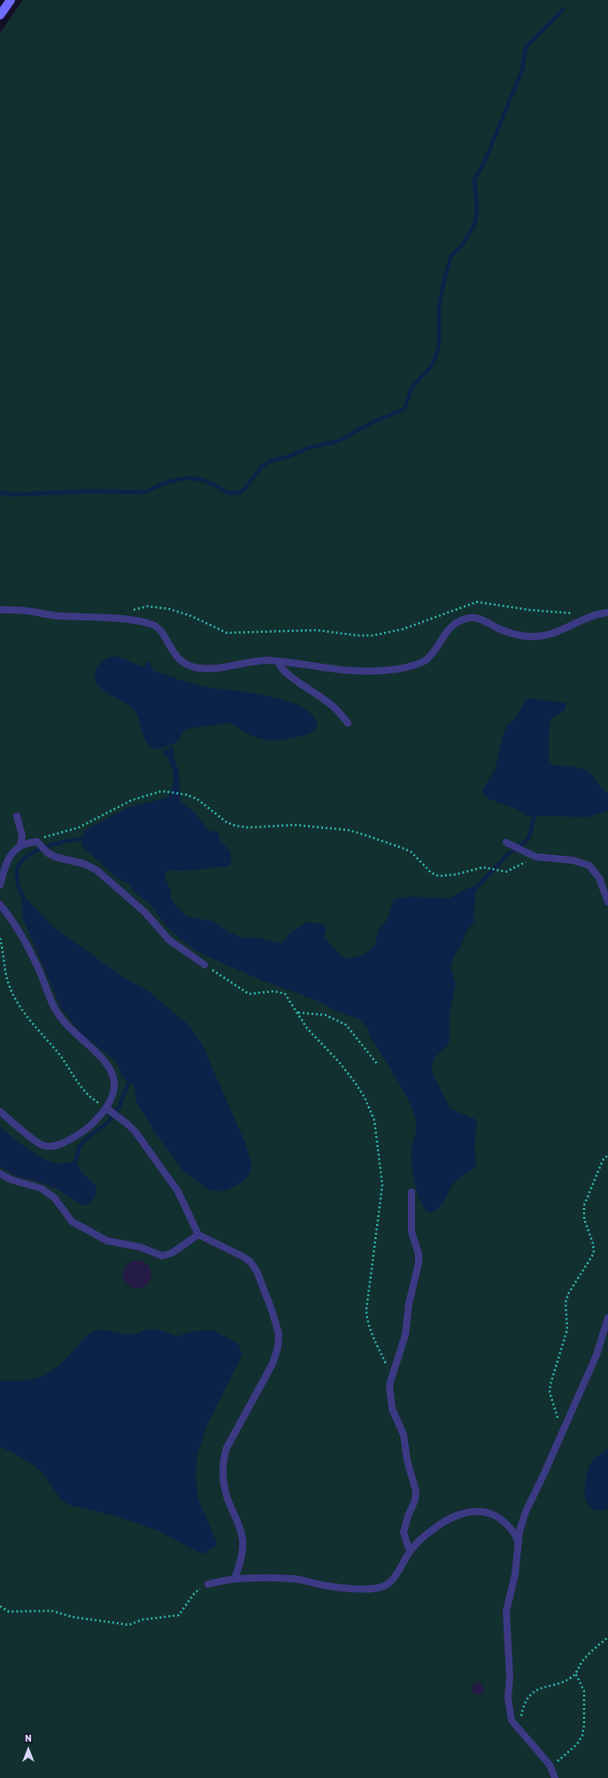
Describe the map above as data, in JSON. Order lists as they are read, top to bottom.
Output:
{
  "north": "top"
}
